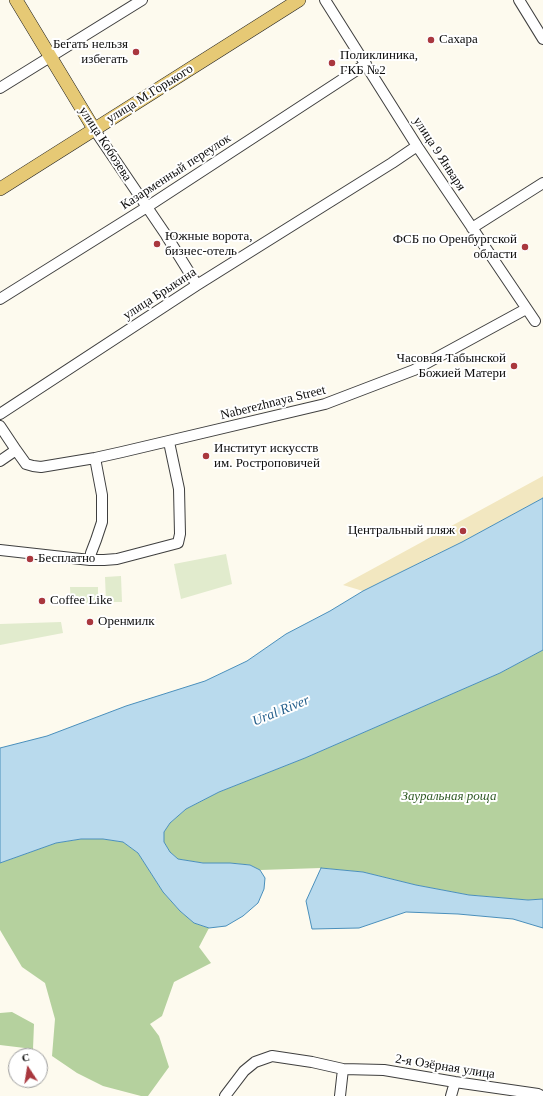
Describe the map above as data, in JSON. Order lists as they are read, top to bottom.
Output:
{
  "streets": {
    "main road": ["улица М.Горького", "улица Кобозева"],
    "street": [
      "улица 9 Января",
      "Казарменный переулок",
      "улица Брыкина",
      "Naberezhnaya Street",
      "2-я Озёрная улица"
    ]
  },
  "crossings": [
    ["улица М.Горького", "улица Кобозева"],
    ["улица Кобозева", "Казарменный переулок"],
    ["улица Кобозева", "улица Брыкина"],
    ["улица 9 Января", "Казарменный переулок"],
    ["улица 9 Января", "улица Брыкина"],
    ["улица 9 Января", "Naberezhnaya Street"]
  ],
  "water": ["Ural River"],
  "parks": ["Зауральная роща"],
  "places": [
    "Сахара",
    "Бегать нельзя избегать",
    "Поликлиника, ГКБ №2",
    "Южные ворота, бизнес-отель",
    "ФСБ по Оренбургской области",
    "Часовня Табынской Божией Матери",
    "Институт искусств им. Ростроповичей",
    "Центральный пляж",
    "Бесплатно",
    "Coffee Like",
    "Оренмилк"
  ],
  "north": "top"
}
